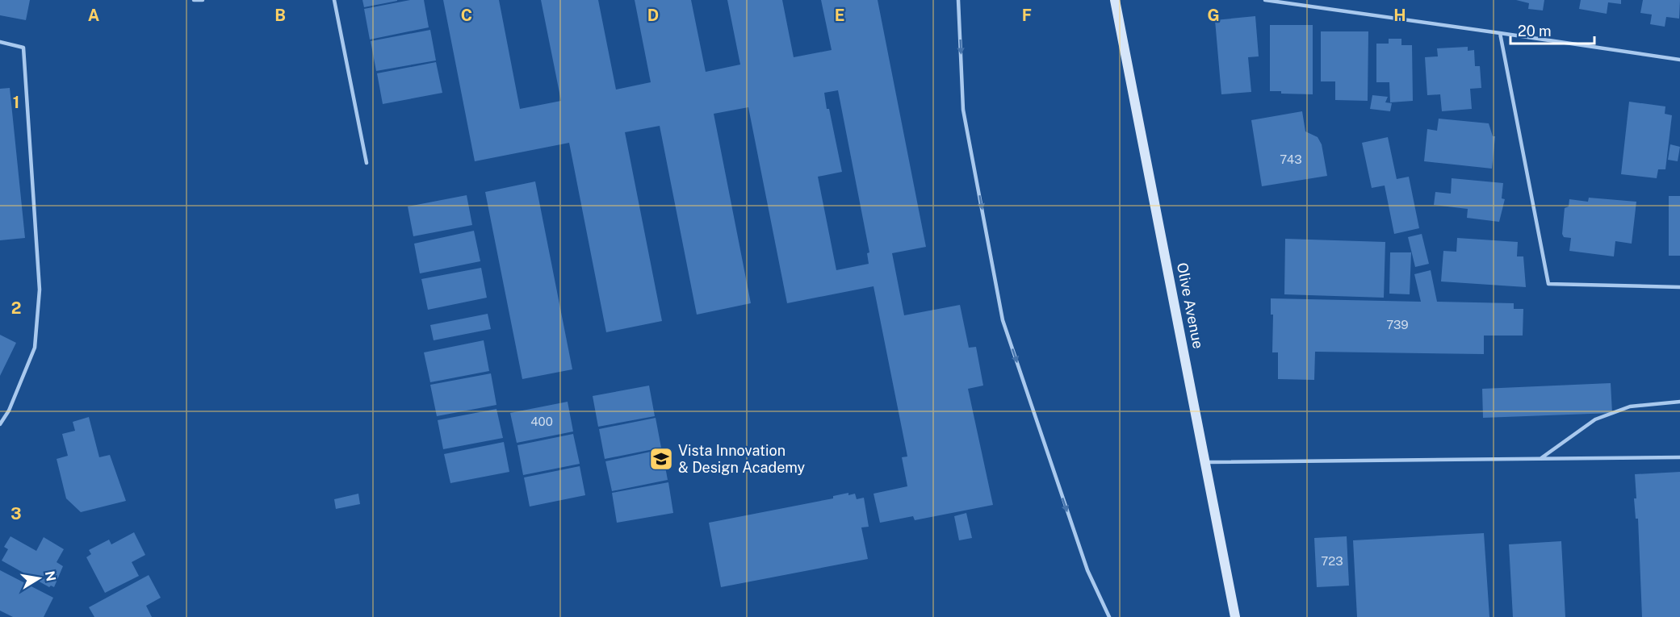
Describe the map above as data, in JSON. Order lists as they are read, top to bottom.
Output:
{
  "streets": {
    "main road": ["Olive Avenue"]
  },
  "places": {
    "school or university": ["Vista Innovation & Design Academy"]
  },
  "house_numbers": [
    "743",
    "739",
    "400",
    "723"
  ],
  "scale_bar": "20 m",
  "north": "right",
  "grid": {
    "columns": [
      "A",
      "B",
      "C",
      "D",
      "E",
      "F",
      "G",
      "H"
    ],
    "rows": ["1", "2", "3"]
  }
}
